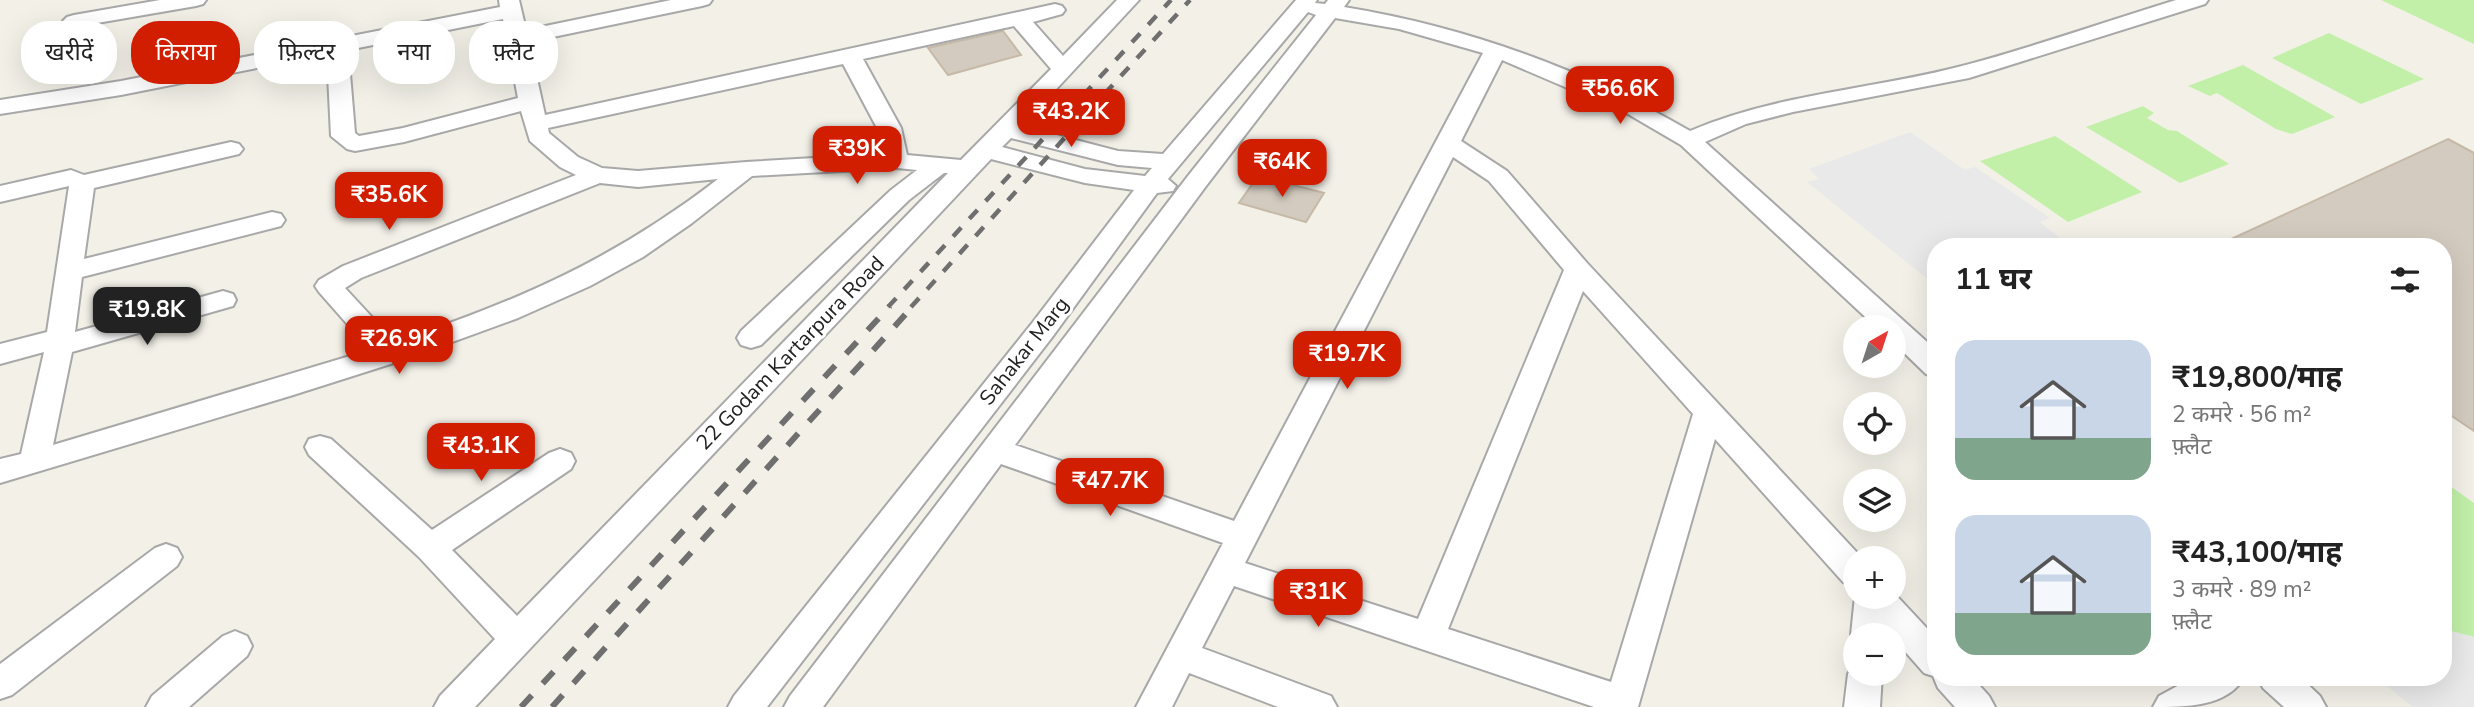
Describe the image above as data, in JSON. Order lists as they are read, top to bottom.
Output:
{
  "streets": {
    "street": ["Sahakar Marg", "22 Godam Kartarpura Road"]
  },
  "north": "top right",
  "page": {
    "chip": [
      "खरीदें",
      "किराया",
      "फ़िल्टर",
      "नया",
      "फ़्लैट"
    ],
    "price": [
      "₹56.6K",
      "₹43.2K",
      "₹39K",
      "₹64K",
      "₹35.6K",
      "₹19.8K",
      "₹26.9K",
      "₹19.7K",
      "₹43.1K",
      "₹47.7K",
      "₹31K"
    ],
    "heading": "11 घर",
    "map_buttons": ["+", "−"],
    "list": [
      {
        "name": "₹19,800/माह",
        "note": "2 कमरे · 56 m² · फ़्लैट"
      },
      {
        "name": "₹43,100/माह",
        "note": "3 कमरे · 89 m² · फ़्लैट"
      }
    ]
  }
}
